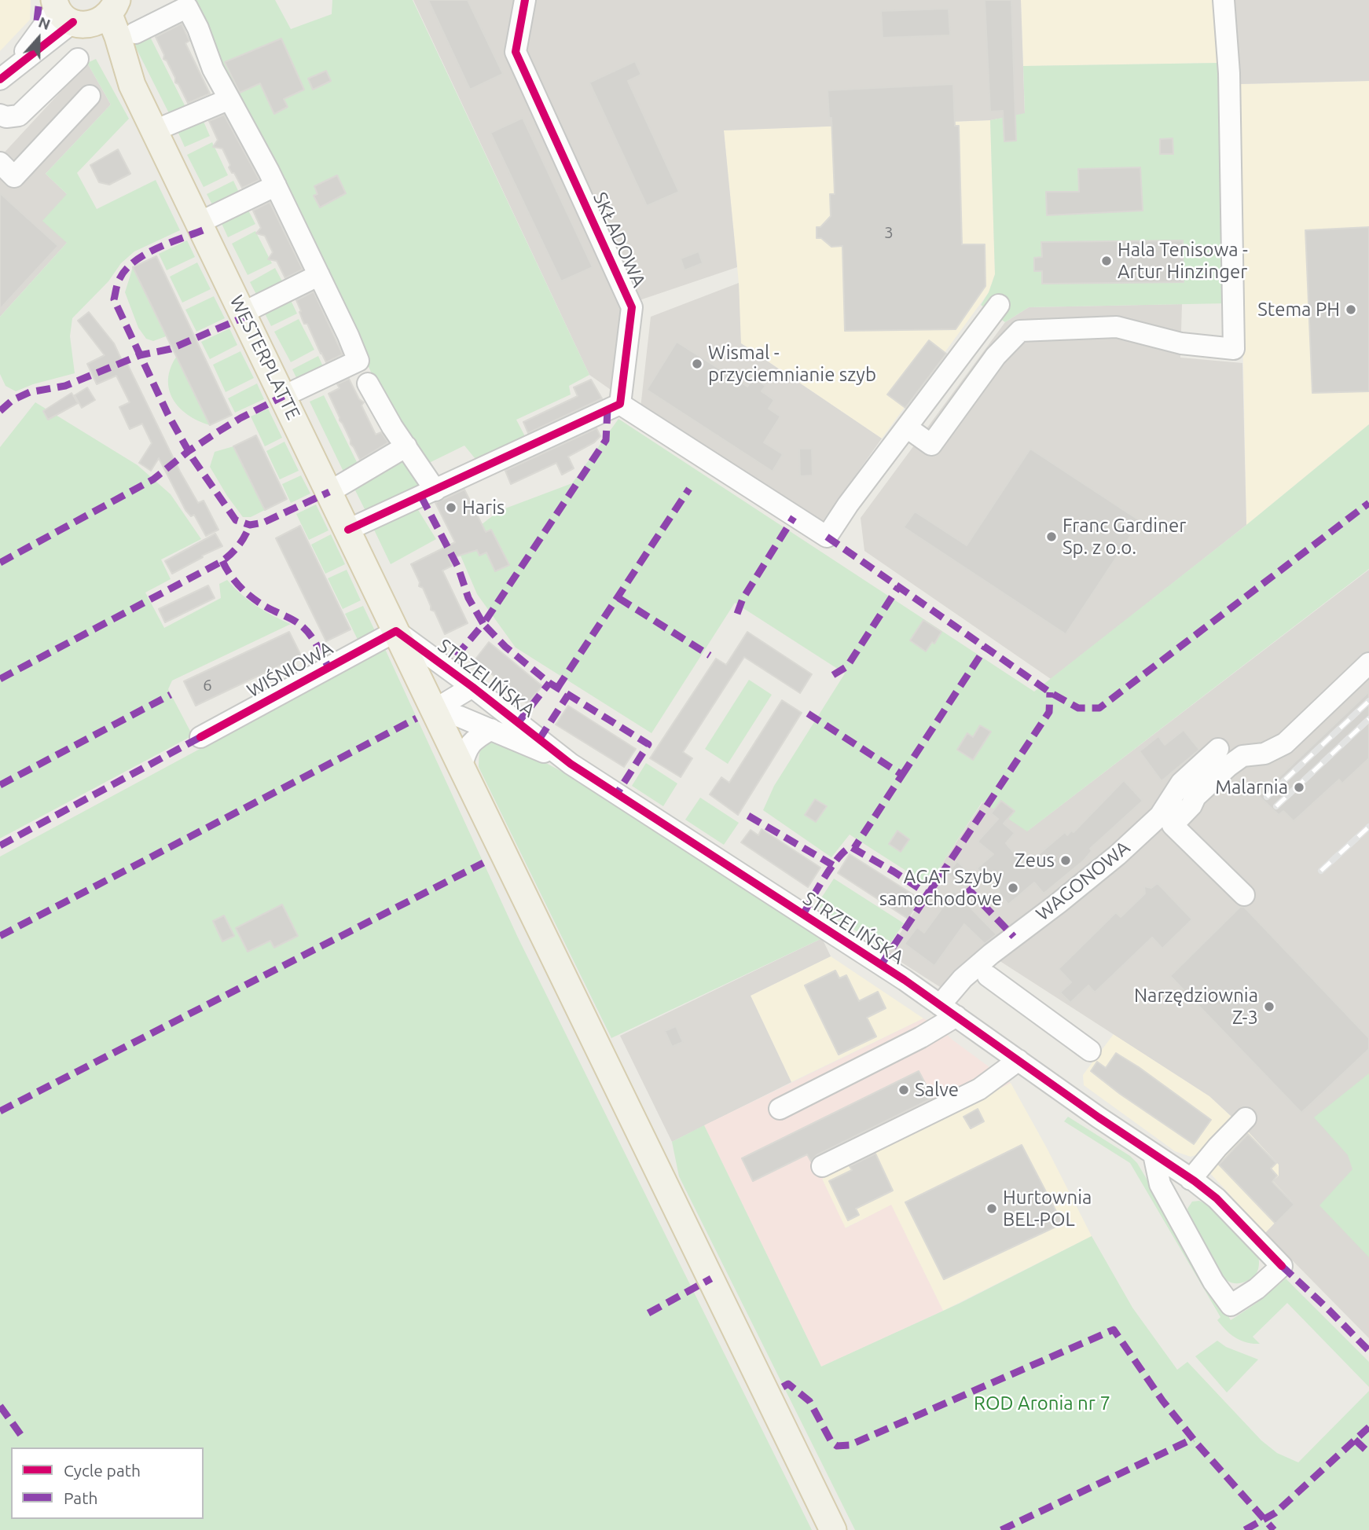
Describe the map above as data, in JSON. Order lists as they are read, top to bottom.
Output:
{
  "streets": {
    "main road": ["WESTERPLATTE"],
    "street": [
      "SKŁADOWA",
      "WIŚNIOWA",
      "STRZELIŃSKA",
      "WAGONOWA"
    ]
  },
  "crossings": [
    ["WESTERPLATTE", "WIŚNIOWA"],
    ["WESTERPLATTE", "STRZELIŃSKA"],
    ["WIŚNIOWA", "STRZELIŃSKA"],
    ["STRZELIŃSKA", "WAGONOWA"]
  ],
  "parks": ["ROD Aronia nr 7"],
  "places": [
    "Hala Tenisowa - Artur Hinzinger",
    "Stema PH",
    "Wismal - przyciemnianie szyb",
    "Haris",
    "Franc Gardiner Sp. z o.o.",
    "Malarnia",
    "Zeus",
    "AGAT Szyby samochodowe",
    "Narzędziownia Z-3",
    "Salve",
    "Hurtownia BEL-POL"
  ],
  "house_numbers": ["3", "6"],
  "legend": ["Cycle path", "Path"],
  "north": "top"
}
